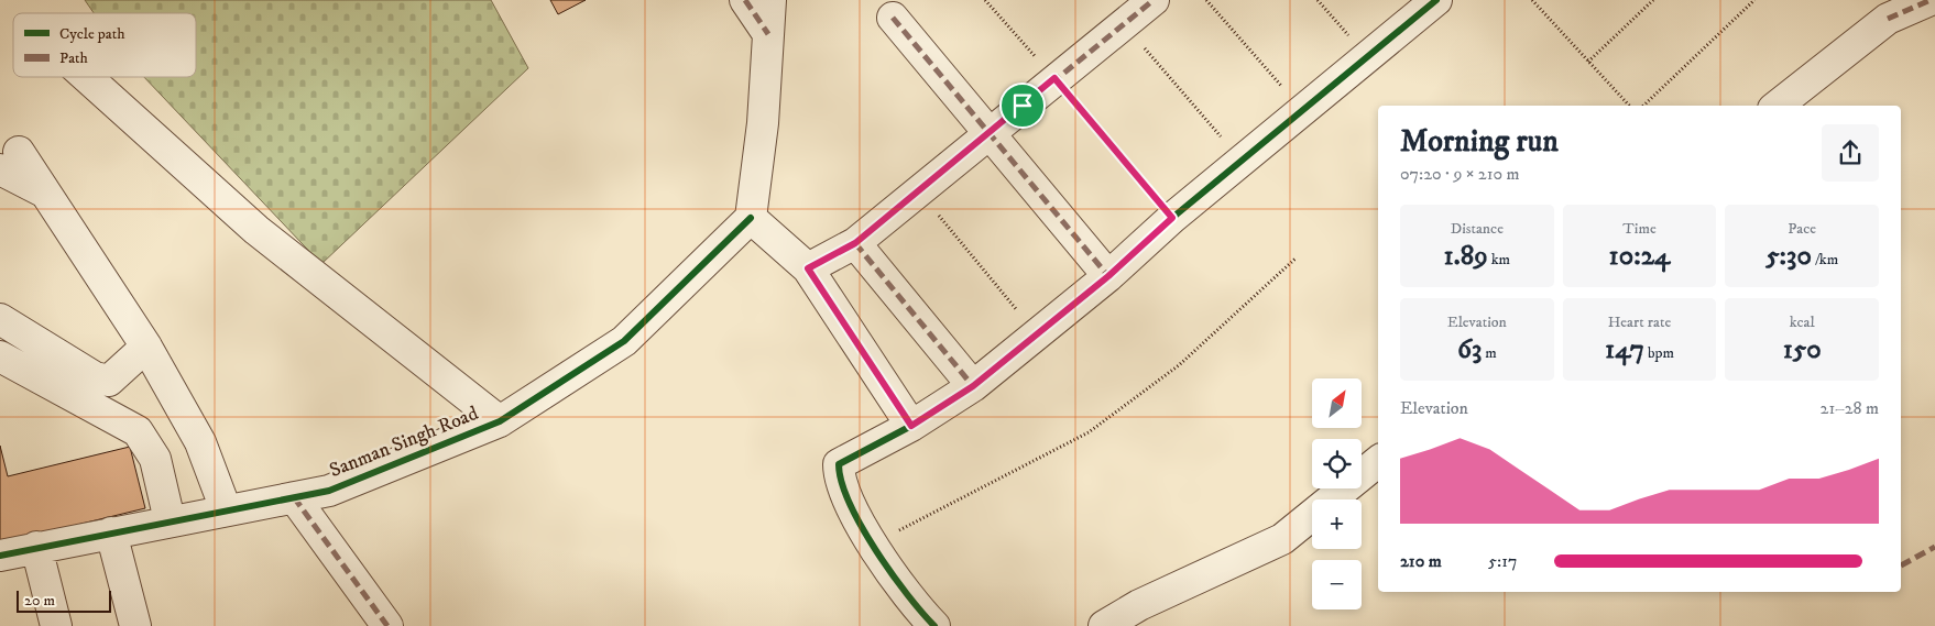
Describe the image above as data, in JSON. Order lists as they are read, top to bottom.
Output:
{
  "streets": {
    "street": ["Sanman Singh Road"]
  },
  "legend": ["Cycle path", "Path"],
  "scale_bar": "20 m",
  "north": "top right",
  "page": {
    "heading": ["Morning run", "07:20 · 9 × 210 m"],
    "stats": [
      ["Distance", "1.89 km"],
      ["Time", "10:24"],
      ["Pace", "5:30 /km"],
      ["Elevation", "63 m"],
      ["Heart rate", "147 bpm"],
      ["kcal", "150"]
    ],
    "map_buttons": ["+", "−"],
    "chart": ["Elevation", "21–28 m"],
    "list": [
      {
        "name": "210 m",
        "note": "5:17"
      }
    ],
    "scale": "20 m"
  }
}
